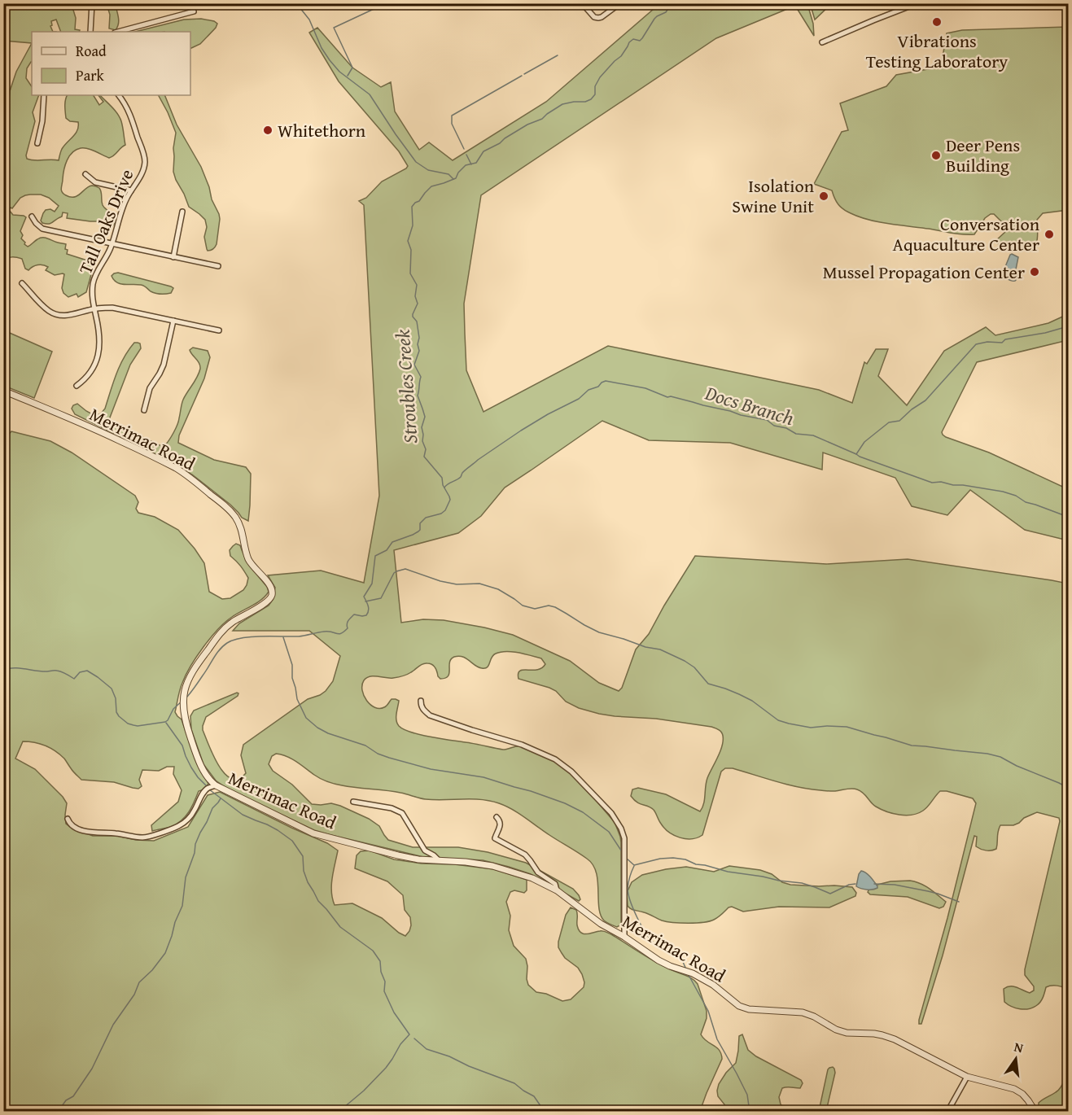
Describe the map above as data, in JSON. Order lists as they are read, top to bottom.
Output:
{
  "streets": {
    "street": ["Tall Oaks Drive", "Merrimac Road"]
  },
  "water": ["Stroubles Creek", "Docs Branch"],
  "places": [
    "Vibrations Testing Laboratory",
    "Whitethorn",
    "Deer Pens Building",
    "Isolation Swine Unit",
    "Conversation Aquaculture Center",
    "Mussel Propagation Center"
  ],
  "legend": ["Road", "Park"],
  "north": "top"
}
